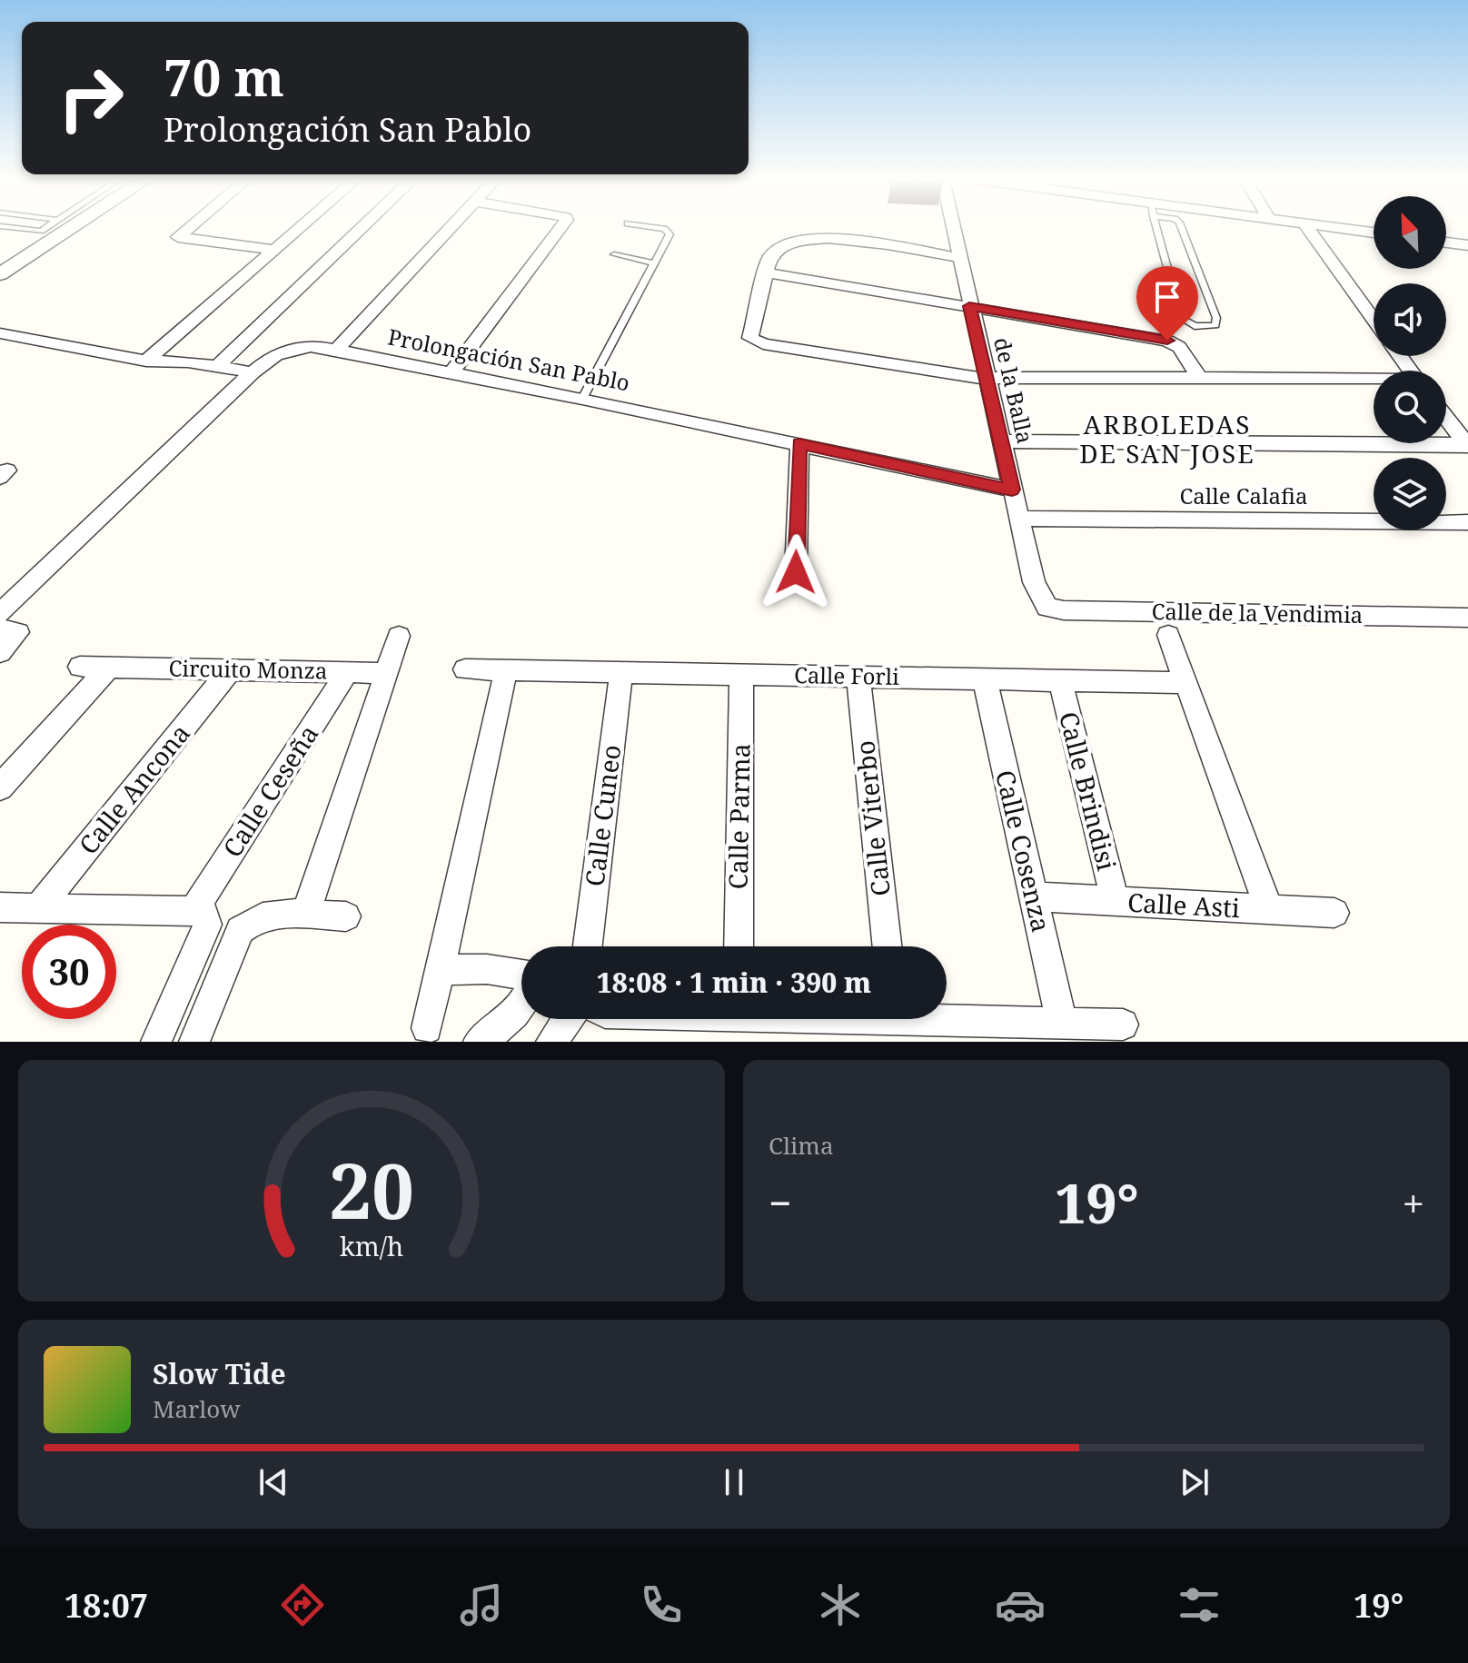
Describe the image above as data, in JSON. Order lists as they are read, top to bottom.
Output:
{
  "streets": {
    "street": [
      "Prolongación San Pablo",
      "de la Balla",
      "Calle Calafia",
      "Calle de la Vendimia",
      "Circuito Monza",
      "Calle Forli",
      "Calle Ancona",
      "Calle Ceseña",
      "Calle Brindisi",
      "Calle Cuneo",
      "Calle Parma",
      "Calle Viterbo",
      "Calle Cosenza",
      "Calle Asti"
    ]
  },
  "crossings": [
    ["Prolongación San Pablo", "de la Balla"],
    ["de la Balla", "Calle Calafia"],
    ["de la Balla", "Calle de la Vendimia"],
    ["Circuito Monza", "Calle Ancona"],
    ["Circuito Monza", "Calle Ceseña"],
    ["Calle Forli", "Calle Brindisi"],
    ["Calle Forli", "Calle Cuneo"],
    ["Calle Forli", "Calle Parma"],
    ["Calle Forli", "Calle Viterbo"],
    ["Calle Forli", "Calle Cosenza"],
    ["Calle Brindisi", "Calle Asti"],
    ["Calle Cosenza", "Calle Asti"]
  ],
  "districts": ["ARBOLEDAS DE SAN JOSE"],
  "north": "top left",
  "page": {
    "turn": ["70 m", "Prolongación San Pablo"],
    "limit": "30",
    "trip": "18:08 · 1 min · 390 m",
    "tile": "Clima",
    "heat": ["−", "19°", "+"],
    "song": ["Slow Tide", "Marlow"],
    "tabs": ["18:07", "19°"],
    "gauge": ["20", "km/h"]
  }
}
